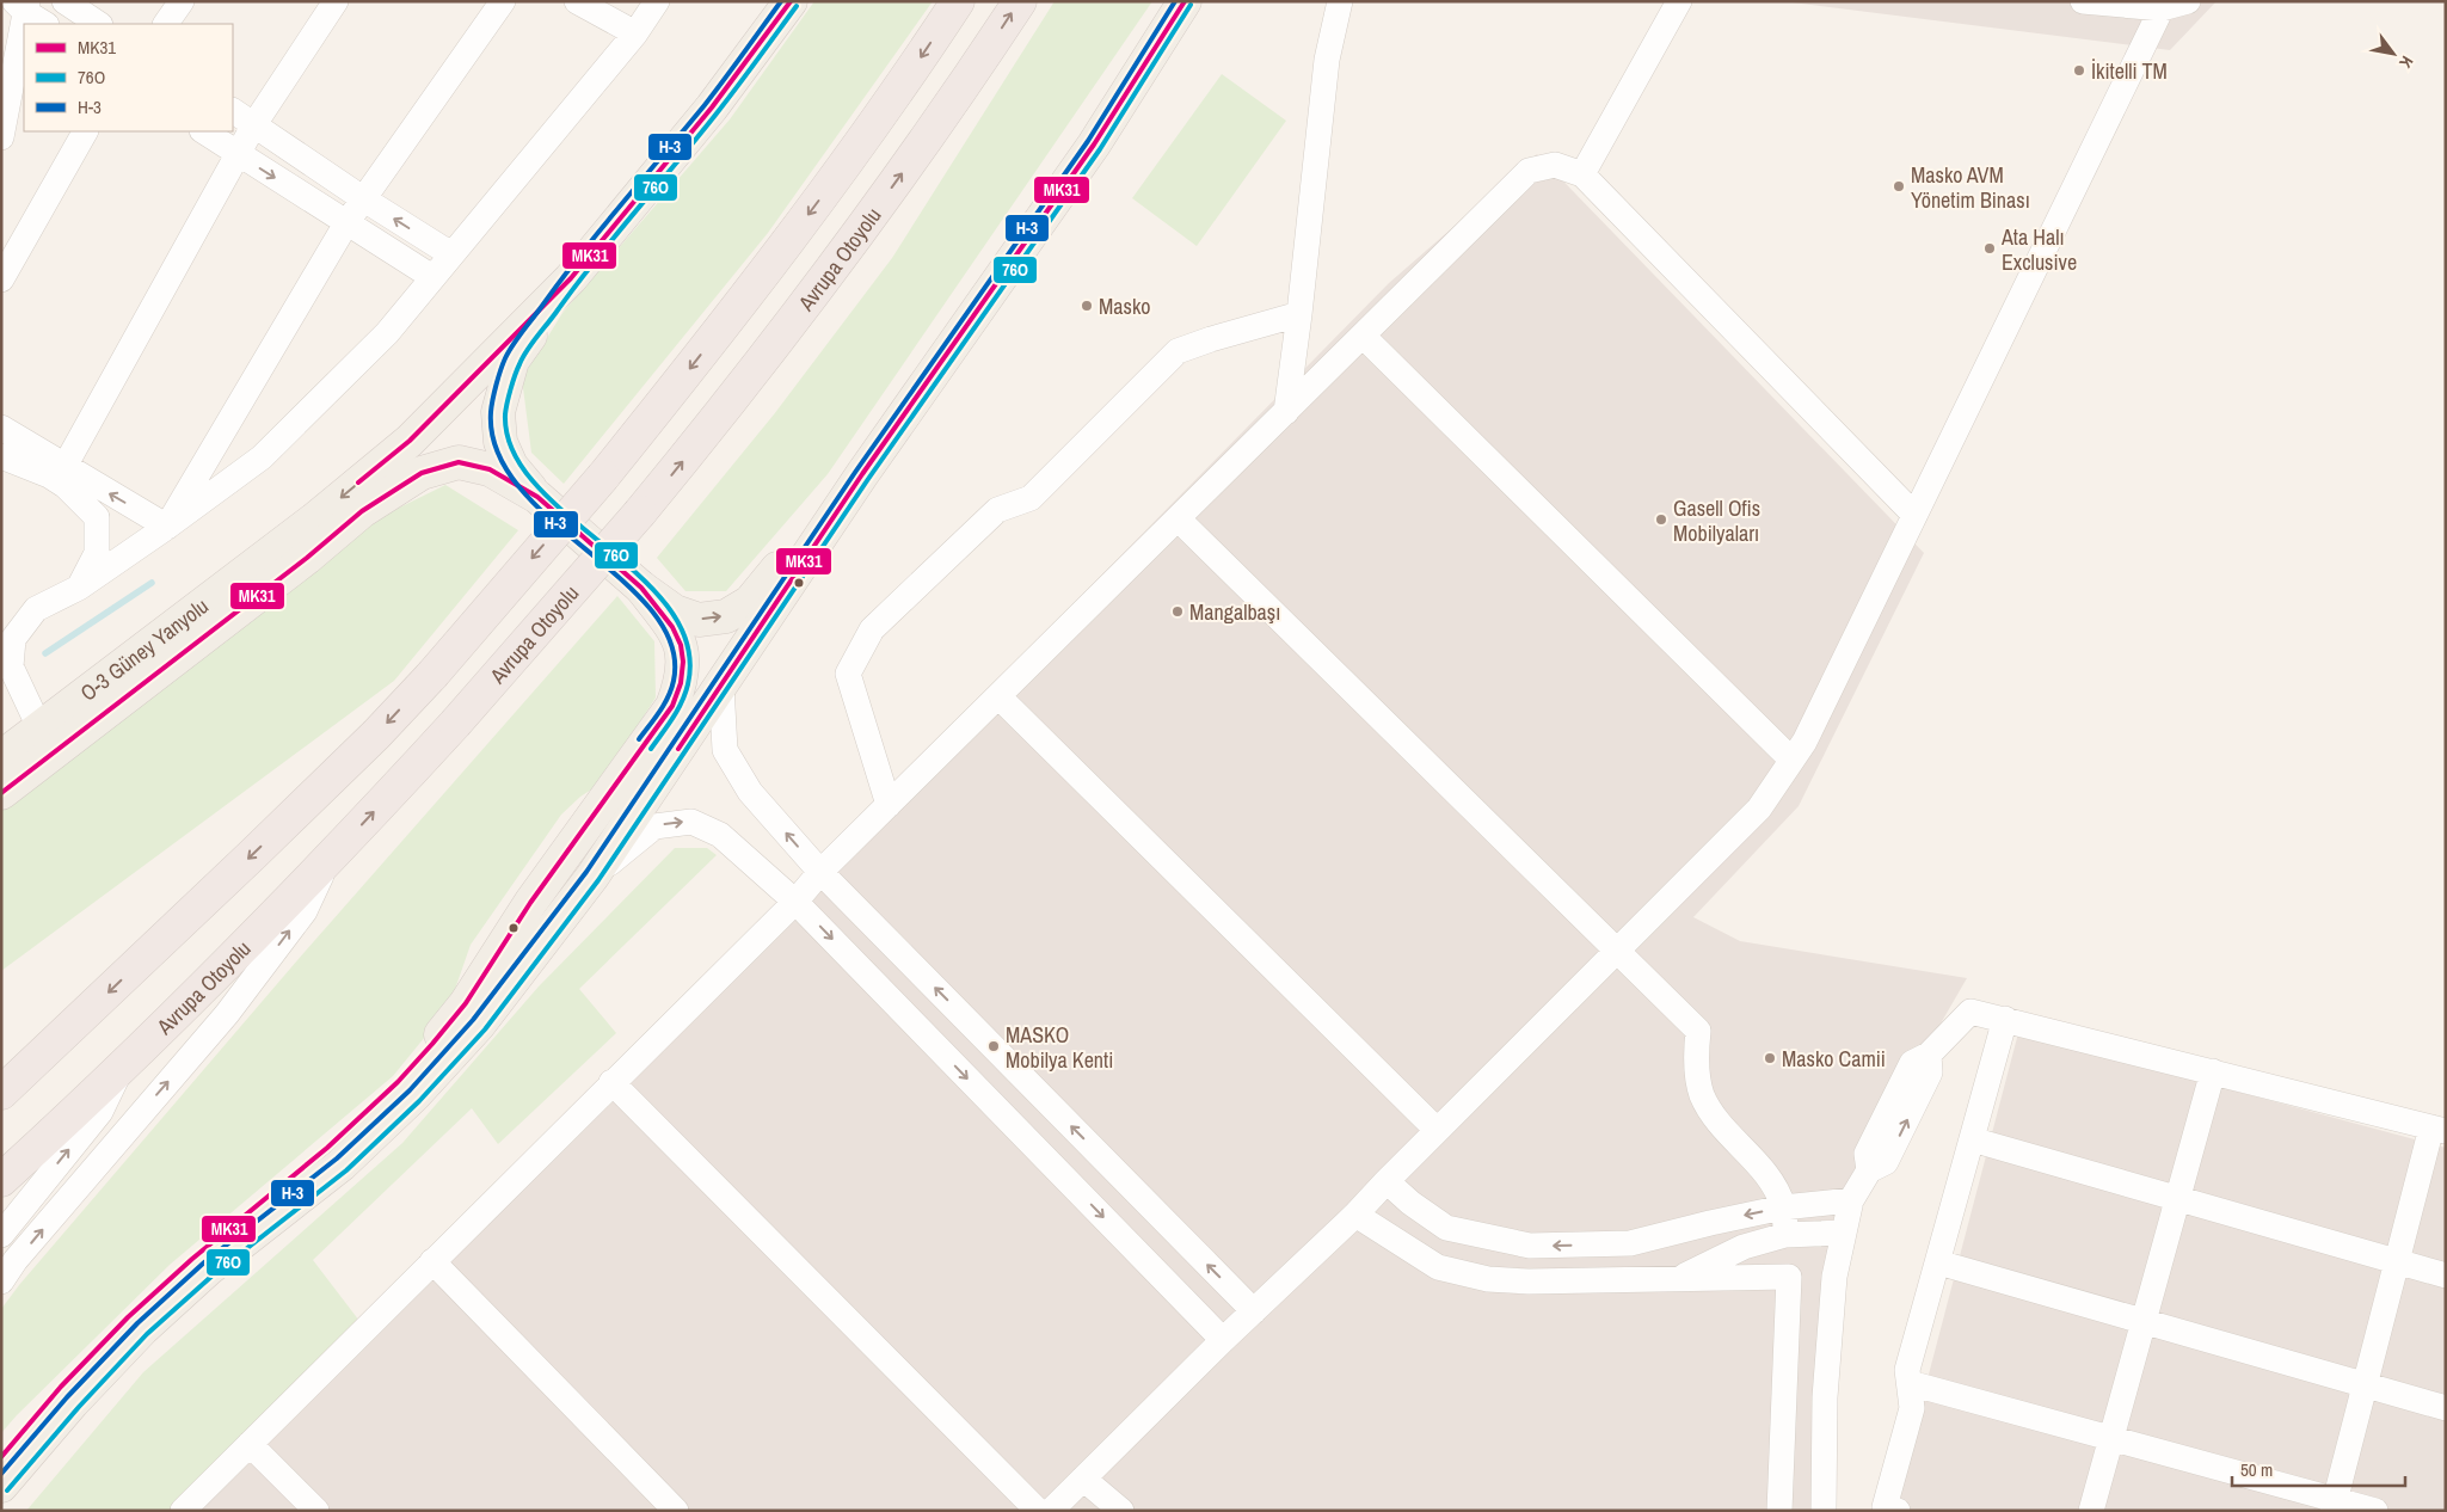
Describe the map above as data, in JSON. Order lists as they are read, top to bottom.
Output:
{
  "streets": {
    "highway": ["Avrupa Otoyolu"],
    "main road": ["O-3 Güney Yanyolu"]
  },
  "places": [
    "İkitelli TM",
    "Masko AVM Yönetim Binası",
    "Ata Halı Exclusive",
    "Masko",
    "Gasell Ofis Mobilyaları",
    "Mangalbaşı",
    "MASKO Mobilya Kenti",
    "Masko Camii"
  ],
  "lines": ["transit line MK31", "transit line H-3", "transit line 76O"],
  "legend": ["MK31", "76O", "H-3"],
  "scale_bar": "50 m",
  "north": "bottom right"
}
